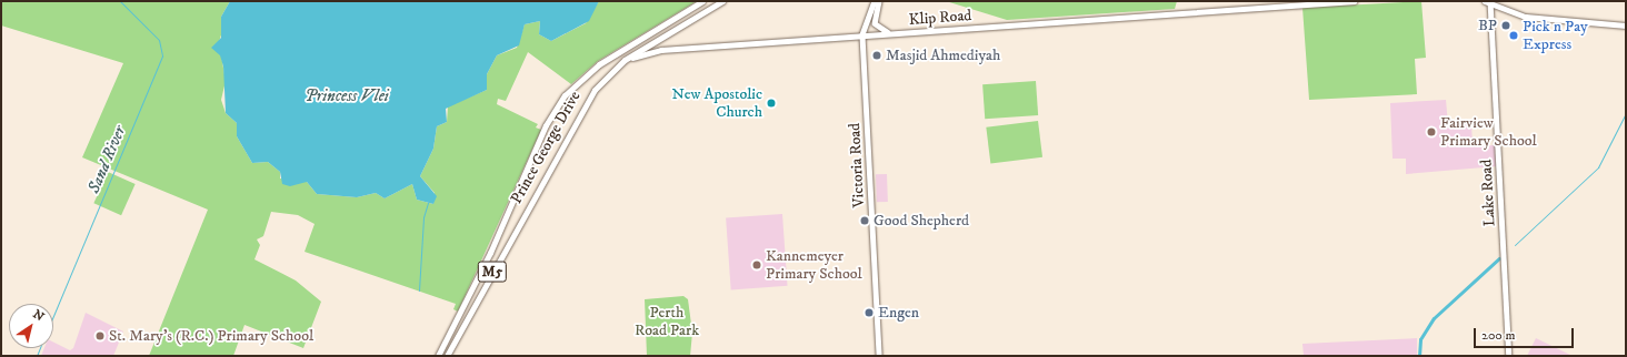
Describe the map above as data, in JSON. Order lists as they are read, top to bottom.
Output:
{
  "streets": {
    "main road": ["Prince George Drive", "M5"],
    "street": ["Klip Road", "Victoria Road", "Lake Road"]
  },
  "crossings": [
    ["Klip Road", "Prince George Drive"],
    ["Klip Road", "Victoria Road"]
  ],
  "water": ["Princess Vlei", "Sand River"],
  "parks": ["Perth Road Park"],
  "places": [
    "BP",
    "Pick n Pay Express",
    "Masjid Ahmediyah",
    "New Apostolic Church",
    "Fairview Primary School",
    "Good Shepherd",
    "Kannemeyer Primary School",
    "Engen",
    "St. Mary's (R.C.) Primary School"
  ],
  "scale_bar": "200 m",
  "north": "top right"
}
